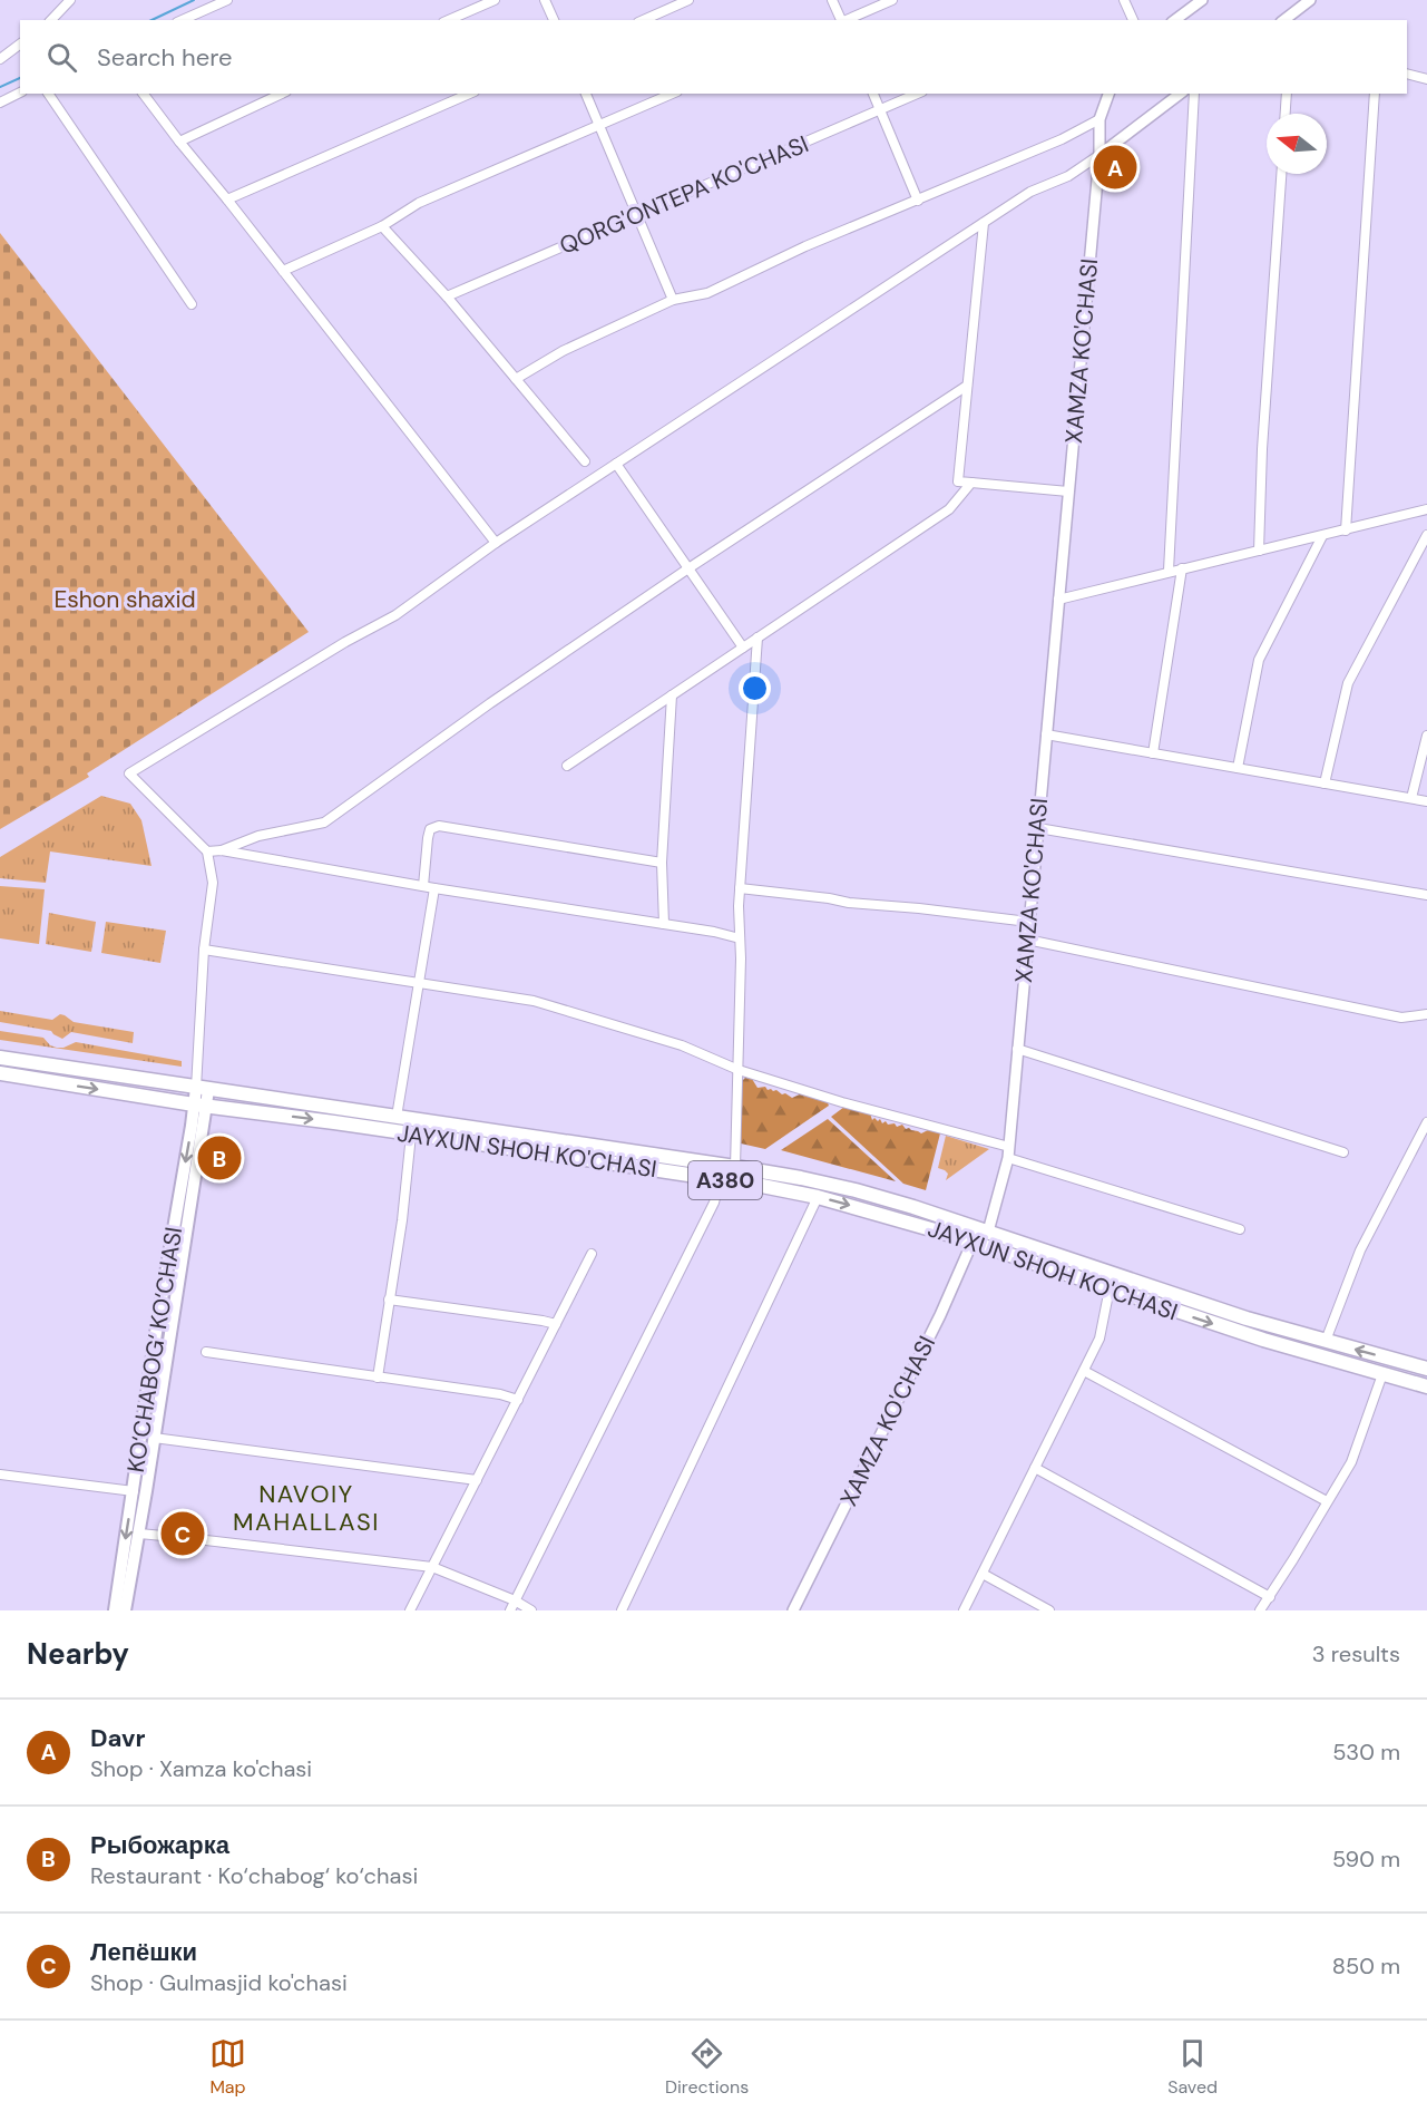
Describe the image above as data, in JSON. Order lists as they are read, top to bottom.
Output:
{
  "streets": {
    "highway": ["JAYXUN SHOH KO'CHASI", "A380"],
    "main road": ["KO‘CHABOG‘ KO‘CHASI"],
    "street": ["QORG'ONTEPA KO'CHASI", "XAMZA KO'CHASI"]
  },
  "crossings": [
    ["XAMZA KO'CHASI", "JAYXUN SHOH KO'CHASI"],
    ["JAYXUN SHOH KO'CHASI", "KO‘CHABOG‘ KO‘CHASI"]
  ],
  "districts": ["NAVOIY MAHALLASI"],
  "parks": ["Eshon shaxid"],
  "north": "left",
  "page": {
    "search": "Search here",
    "pins": ["A", "B", "C"],
    "heading": ["Nearby", "3 results"],
    "list": [
      {
        "mark": "A",
        "name": "Davr",
        "note": "Shop · Xamza ko'chasi",
        "value": "530 m"
      },
      {
        "mark": "B",
        "name": "Рыбожарка",
        "note": "Restaurant · Ko‘chabog‘ ko‘chasi",
        "value": "590 m"
      },
      {
        "mark": "C",
        "name": "Лепёшки",
        "note": "Shop · Gulmasjid ko'chasi",
        "value": "850 m"
      }
    ],
    "nav": ["Map", "Directions", "Saved"]
  }
}
